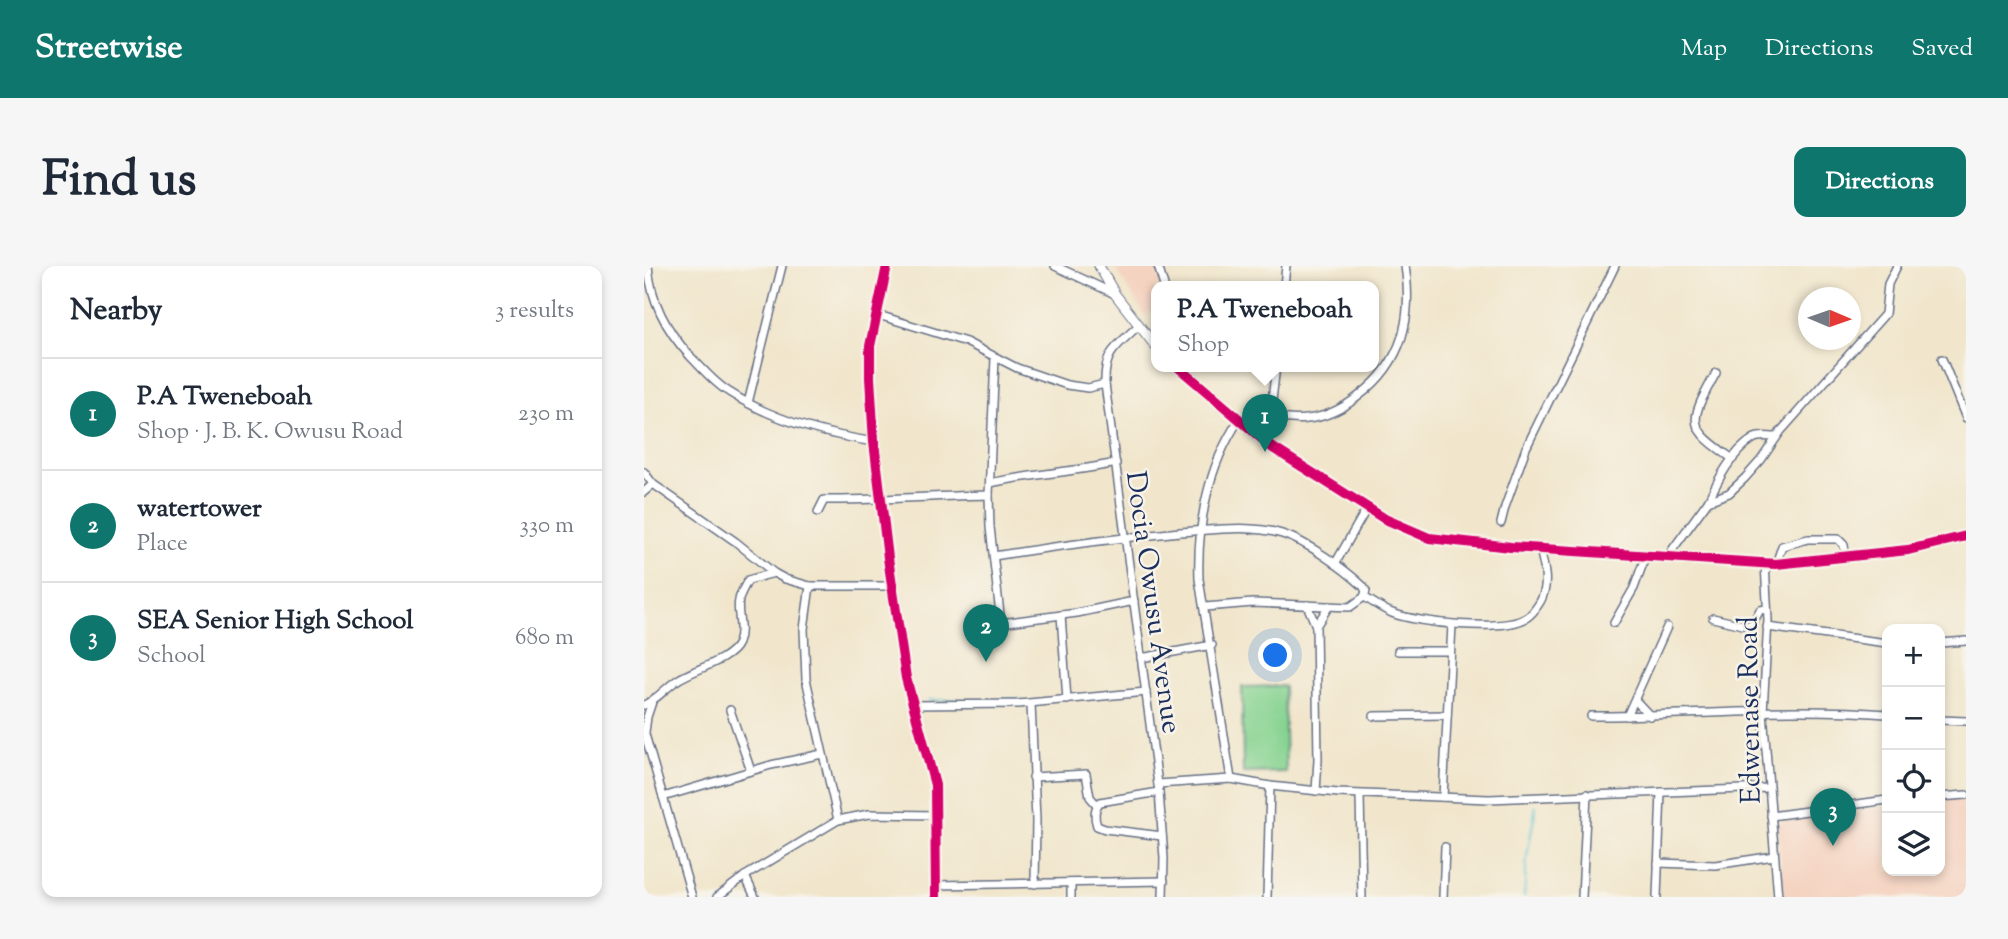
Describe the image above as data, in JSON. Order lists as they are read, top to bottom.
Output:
{
  "streets": {
    "street": ["Docia Owusu Avenue", "Edwenase Road"]
  },
  "north": "right",
  "page": {
    "header": "Streetwise",
    "nav": ["Map", "Directions", "Saved"],
    "title": "Find us",
    "buttons": "Directions",
    "heading": ["Nearby", "3 results"],
    "popup": ["P.A Tweneboah", "Shop"],
    "list": [
      {
        "mark": "1",
        "name": "P.A Tweneboah",
        "note": "Shop · J. B. K. Owusu Road",
        "value": "230 m"
      },
      {
        "mark": "2",
        "name": "watertower",
        "note": "Place",
        "value": "330 m"
      },
      {
        "mark": "3",
        "name": "SEA Senior High School",
        "note": "School",
        "value": "680 m"
      }
    ],
    "pins": ["1", "2", "3"],
    "map_buttons": ["+", "−"]
  }
}
